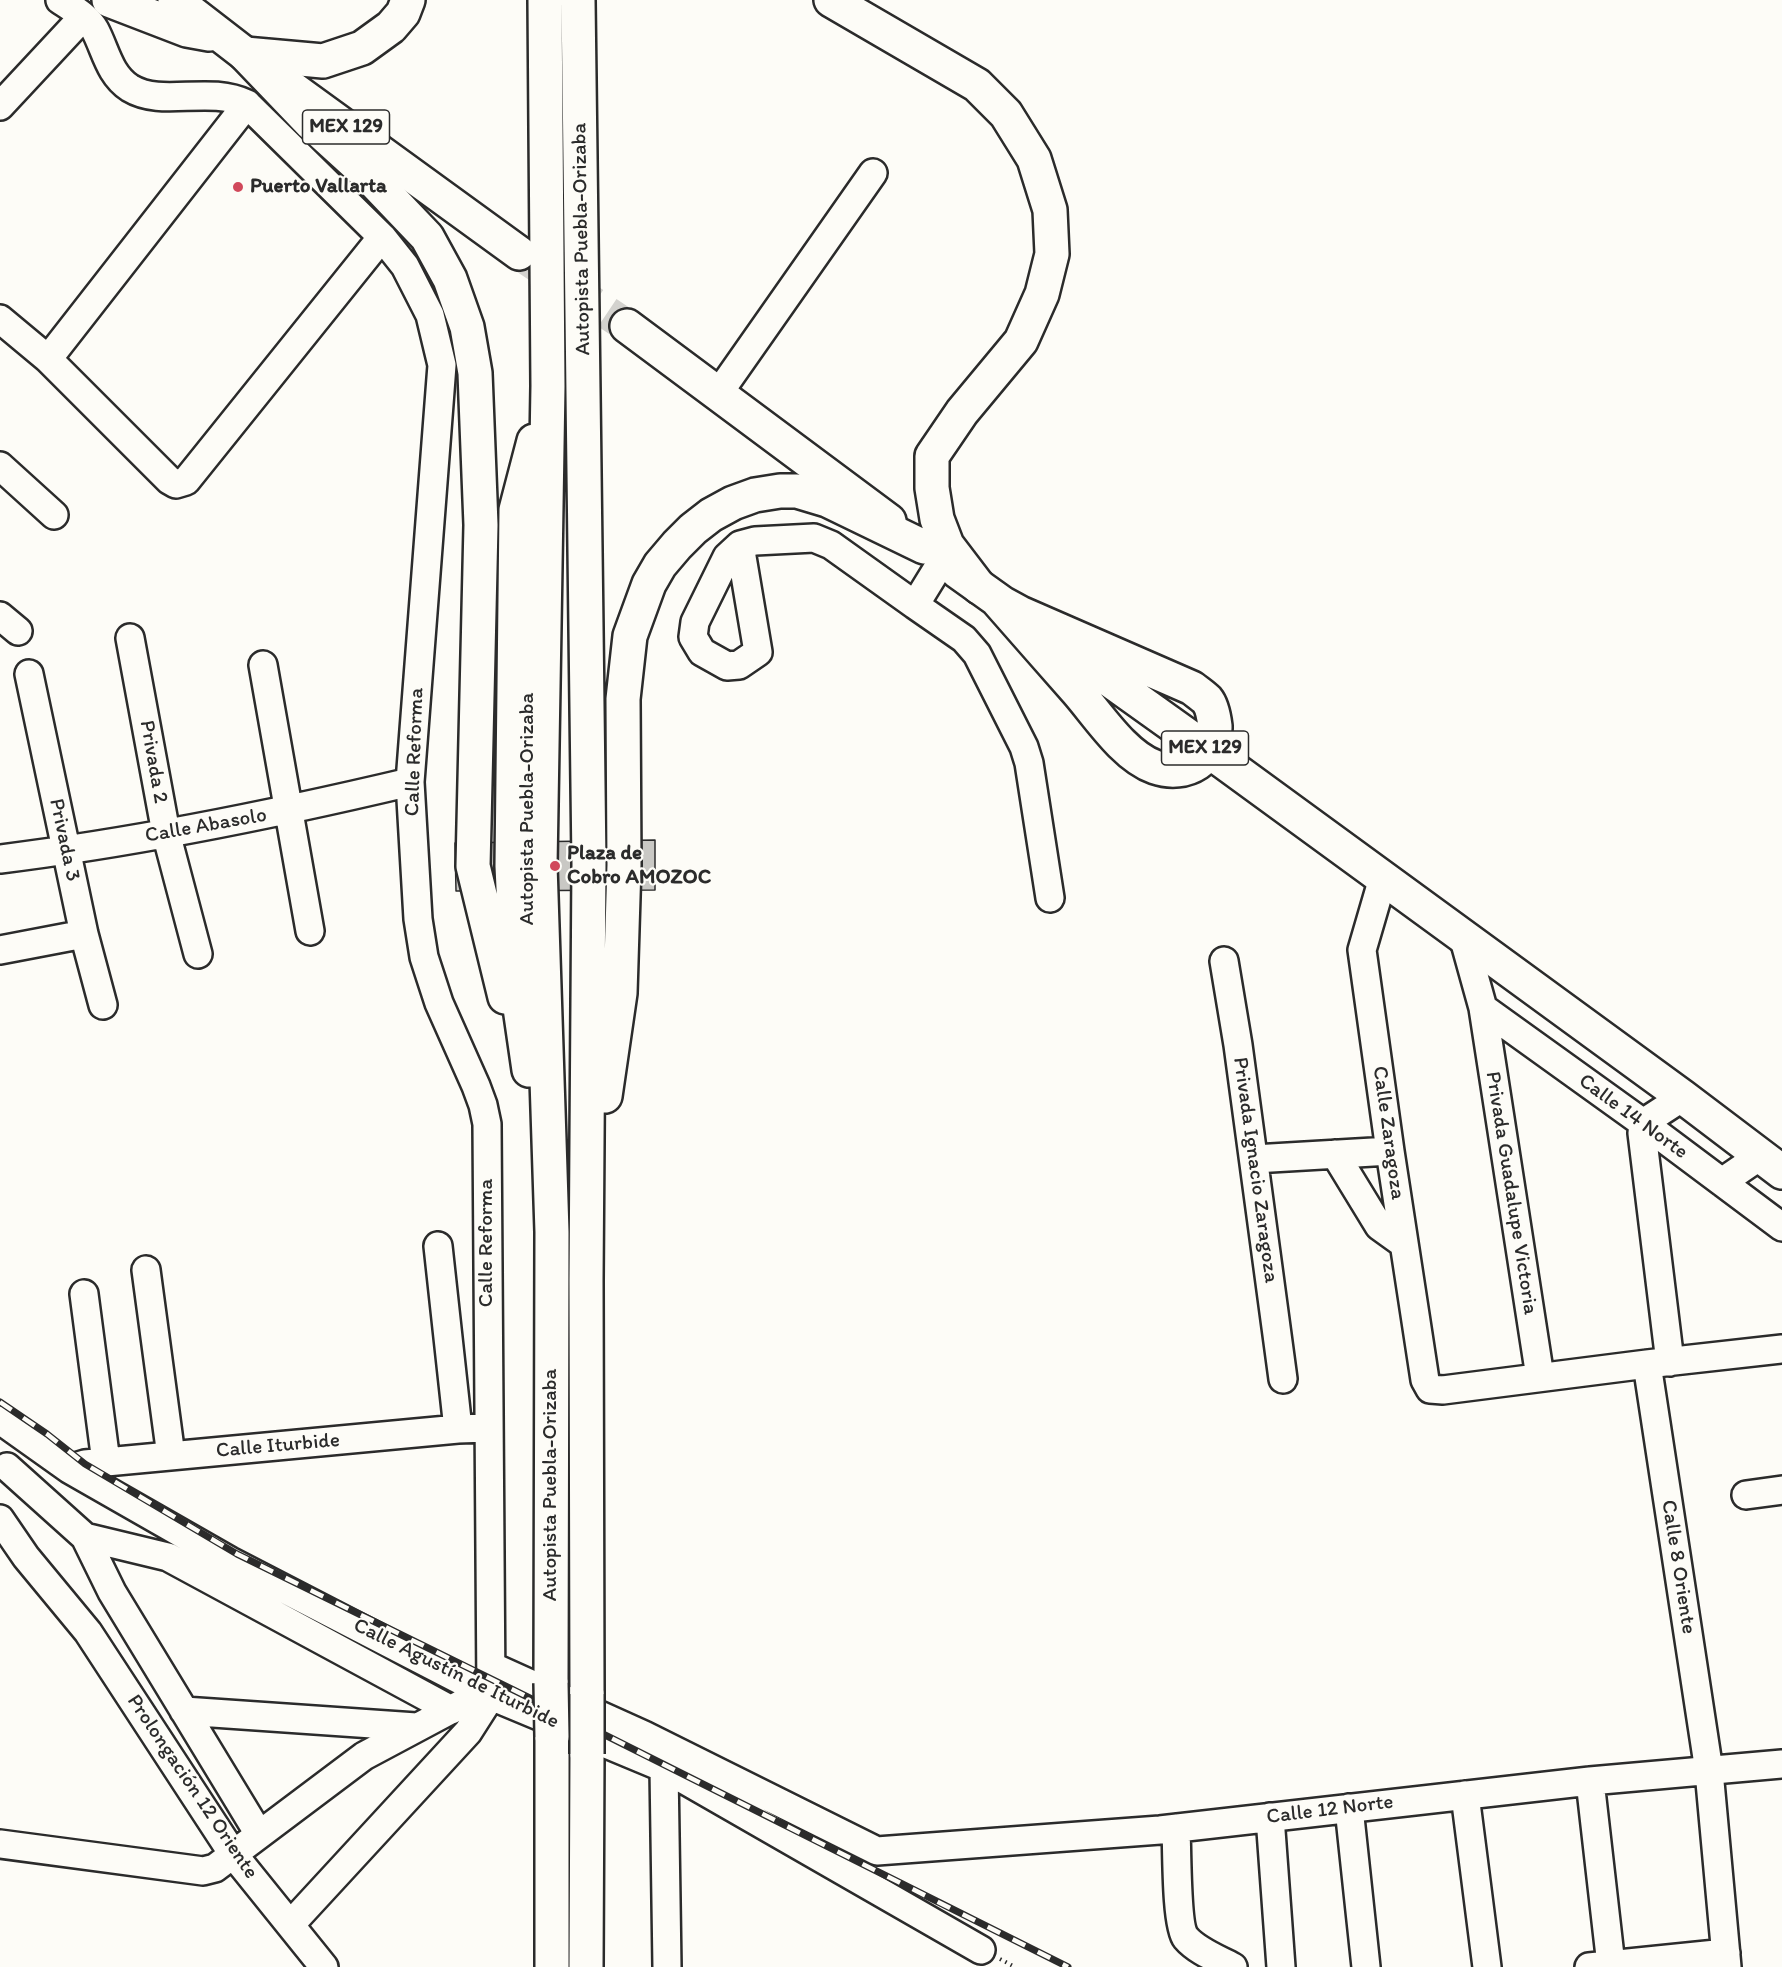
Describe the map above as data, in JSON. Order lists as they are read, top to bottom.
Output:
{
  "streets": {
    "main road": ["MEX 129", "Autopista Puebla-Orizaba"],
    "street": [
      "Calle Reforma",
      "Privada 2",
      "Calle Abasolo",
      "Privada 3",
      "Calle 14 Norte",
      "Calle Zaragoza",
      "Privada Ignacio Zaragoza",
      "Privada Guadalupe Victoria",
      "Calle Iturbide",
      "Calle 8 Oriente",
      "Calle Agustín de Iturbide",
      "Prolongación 12 Oriente",
      "Calle 12 Norte"
    ]
  },
  "crossings": [
    ["MEX 129", "Calle Zaragoza"],
    ["MEX 129", "Privada Guadalupe Victoria"],
    ["Calle Reforma", "Calle Abasolo"],
    ["Calle Reforma", "Calle Iturbide"],
    ["Calle Reforma", "Calle Agustín de Iturbide"],
    ["Calle Reforma", "Calle 12 Norte"],
    ["Privada 2", "Calle Abasolo"],
    ["Calle Abasolo", "Privada 3"],
    ["Calle 14 Norte", "Privada Guadalupe Victoria"],
    ["Calle 14 Norte", "Calle 8 Oriente"],
    ["Calle Zaragoza", "Privada Guadalupe Victoria"],
    ["Calle Iturbide", "Calle Agustín de Iturbide"],
    ["Calle 8 Oriente", "Calle 12 Norte"]
  ],
  "places": ["Puerto Vallarta", "Plaza de Cobro AMOZOC"]
}
